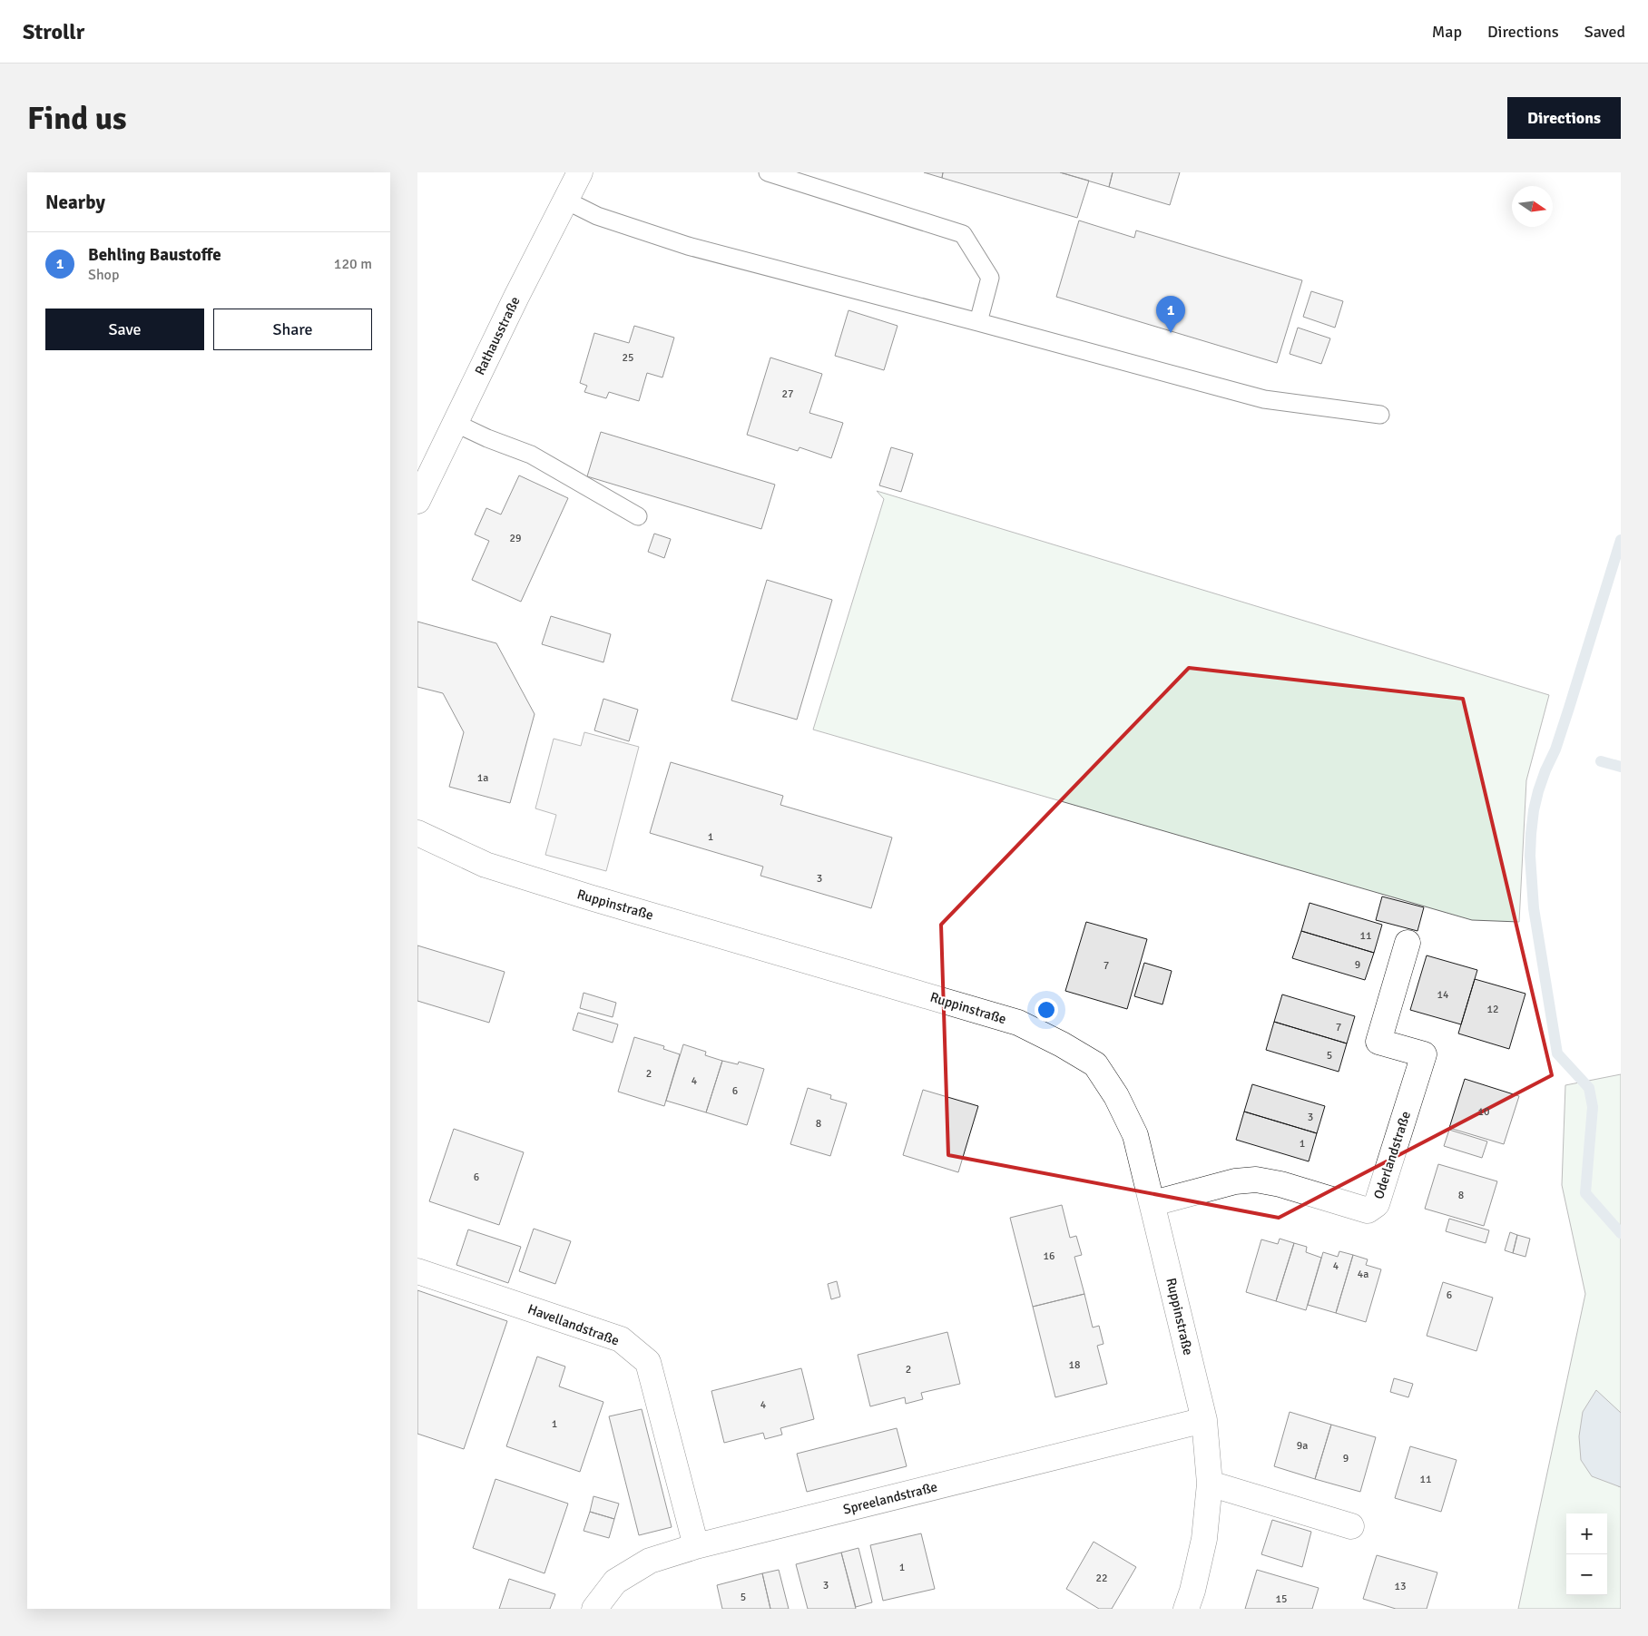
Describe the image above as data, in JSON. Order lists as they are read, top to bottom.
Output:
{
  "streets": {
    "street": [
      "Rathausstraße",
      "Ruppinstraße",
      "Oderlandstraße",
      "Havellandstraße",
      "Spreelandstraße"
    ]
  },
  "crossings": [
    ["Ruppinstraße", "Oderlandstraße"],
    ["Ruppinstraße", "Spreelandstraße"],
    ["Havellandstraße", "Spreelandstraße"]
  ],
  "house_numbers": [
    "25",
    "27",
    "29",
    "1a",
    "1",
    "3",
    "11",
    "9",
    "7",
    "14",
    "12",
    "7",
    "5",
    "2",
    "4",
    "6",
    "10",
    "3",
    "8",
    "1",
    "6",
    "8",
    "16",
    "4",
    "4a",
    "6",
    "18",
    "2",
    "4",
    "1",
    "9a",
    "9",
    "11",
    "1",
    "22",
    "3",
    "13",
    "5",
    "15"
  ],
  "north": "right",
  "page": {
    "header": "Strollr",
    "nav": ["Map", "Directions", "Saved"],
    "buttons": [
      "Directions",
      ["Save", "Share"]
    ],
    "title": "Find us",
    "heading": "Nearby",
    "list": [
      {
        "mark": "1",
        "name": "Behling Baustoffe",
        "note": "Shop",
        "value": "120 m"
      }
    ],
    "pins": "1",
    "map_buttons": ["+", "−"]
  }
}
